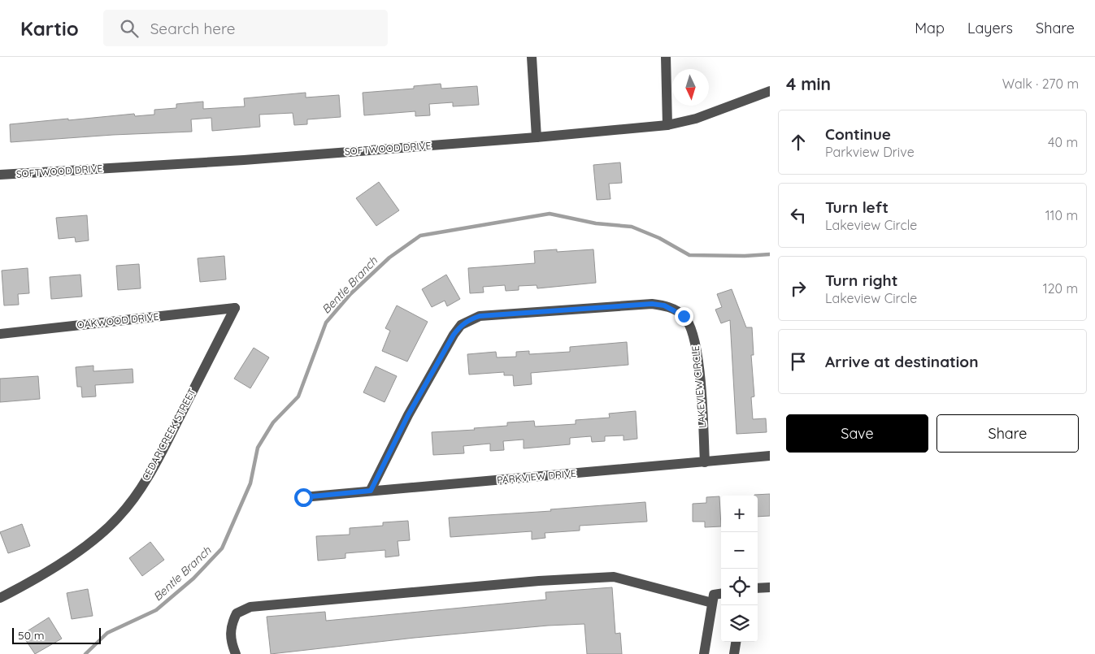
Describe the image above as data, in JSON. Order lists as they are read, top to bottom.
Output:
{
  "streets": {
    "street": [
      "SOFTWOOD DRIVE",
      "OAKWOOD DRIVE",
      "LAKEVIEW CIRCLE",
      "CEDAR CREEK STREET",
      "PARKVIEW DRIVE"
    ]
  },
  "crossings": [
    ["OAKWOOD DRIVE", "CEDAR CREEK STREET"],
    ["LAKEVIEW CIRCLE", "PARKVIEW DRIVE"]
  ],
  "water": ["Bentle Branch"],
  "scale_bar": "50 m",
  "north": "bottom",
  "page": {
    "header": "Kartio",
    "search": "Search here",
    "nav": ["Map", "Layers", "Share"],
    "heading": ["4 min", "Walk · 270 m"],
    "list": [
      ["Continue", "Parkview Drive", "40 m"],
      ["Turn left", "Lakeview Circle", "110 m"],
      ["Turn right", "Lakeview Circle", "120 m"],
      "Arrive at destination"
    ],
    "buttons": ["Save", "Share"],
    "map_buttons": ["+", "−"],
    "scale": "50 m"
  }
}
